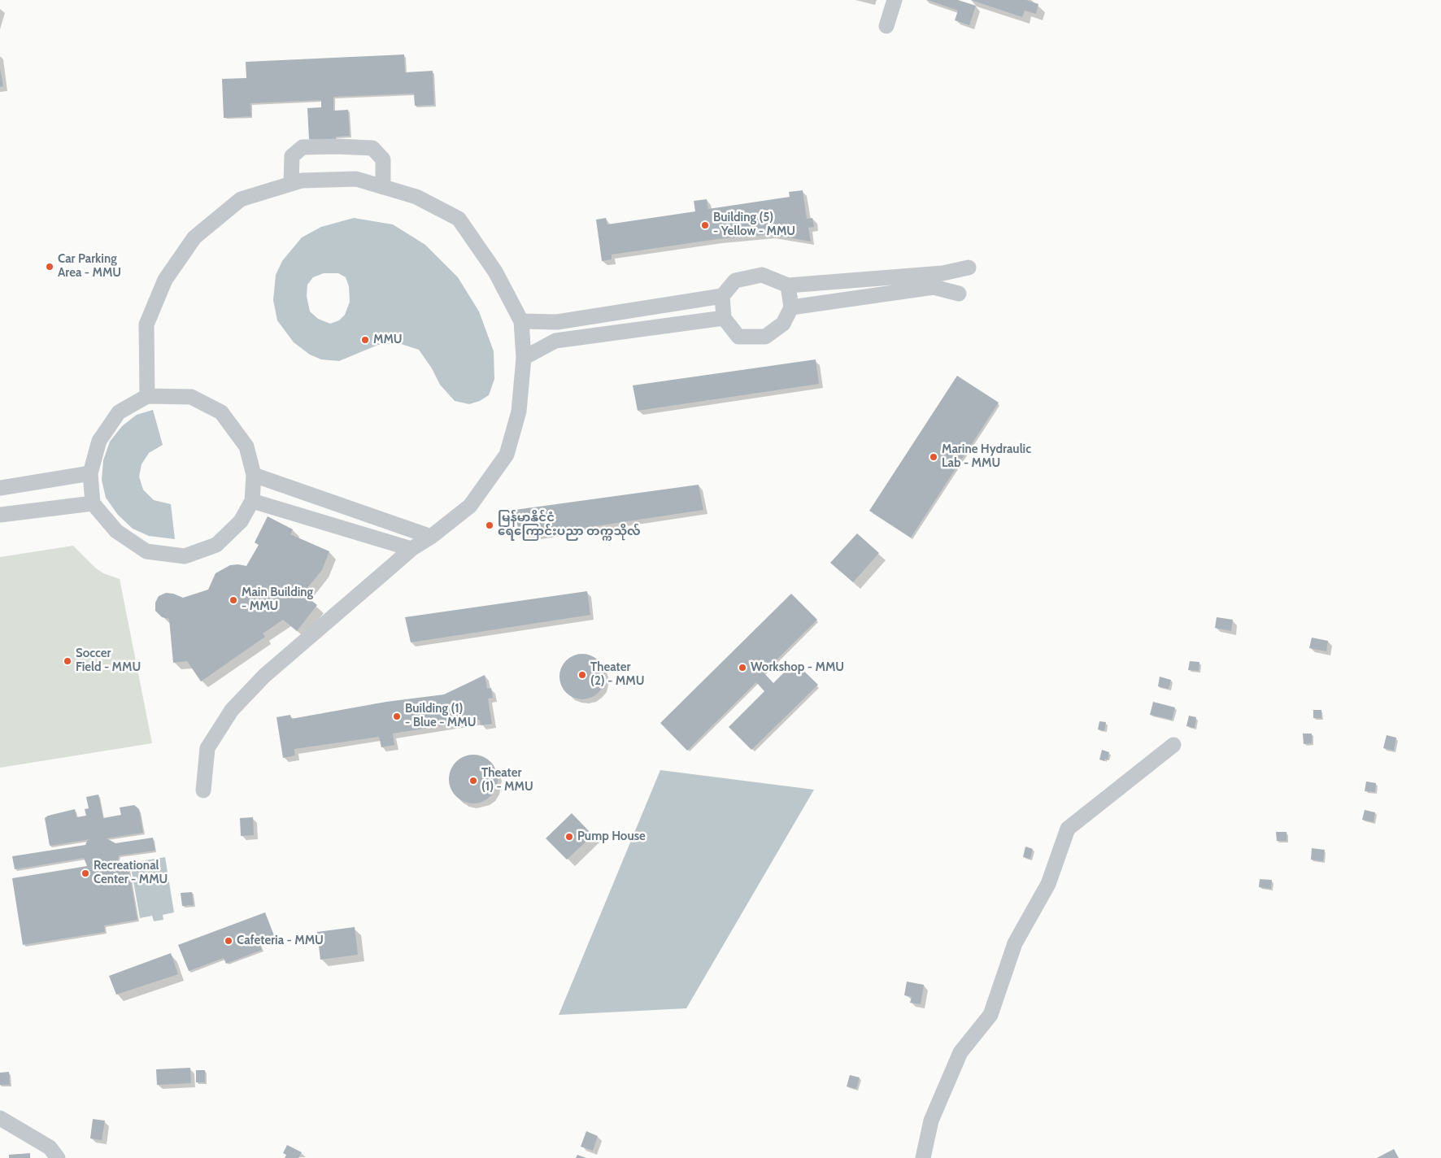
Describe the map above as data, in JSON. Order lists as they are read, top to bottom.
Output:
{
  "places": [
    "Building (5) - Yellow - MMU",
    "Car Parking Area - MMU",
    "MMU",
    "Marine Hydraulic Lab - MMU",
    "မြန်မာနိုင်ငံ ရေကြောင်းပညာ တက္ကသိုလ်",
    "Main Building - MMU",
    "Soccer Field - MMU",
    "Workshop - MMU",
    "Theater (2) - MMU",
    "Building (1) - Blue - MMU",
    "Theater (1) - MMU",
    "Pump House",
    "Recreational Center - MMU",
    "Cafeteria - MMU"
  ]
}
